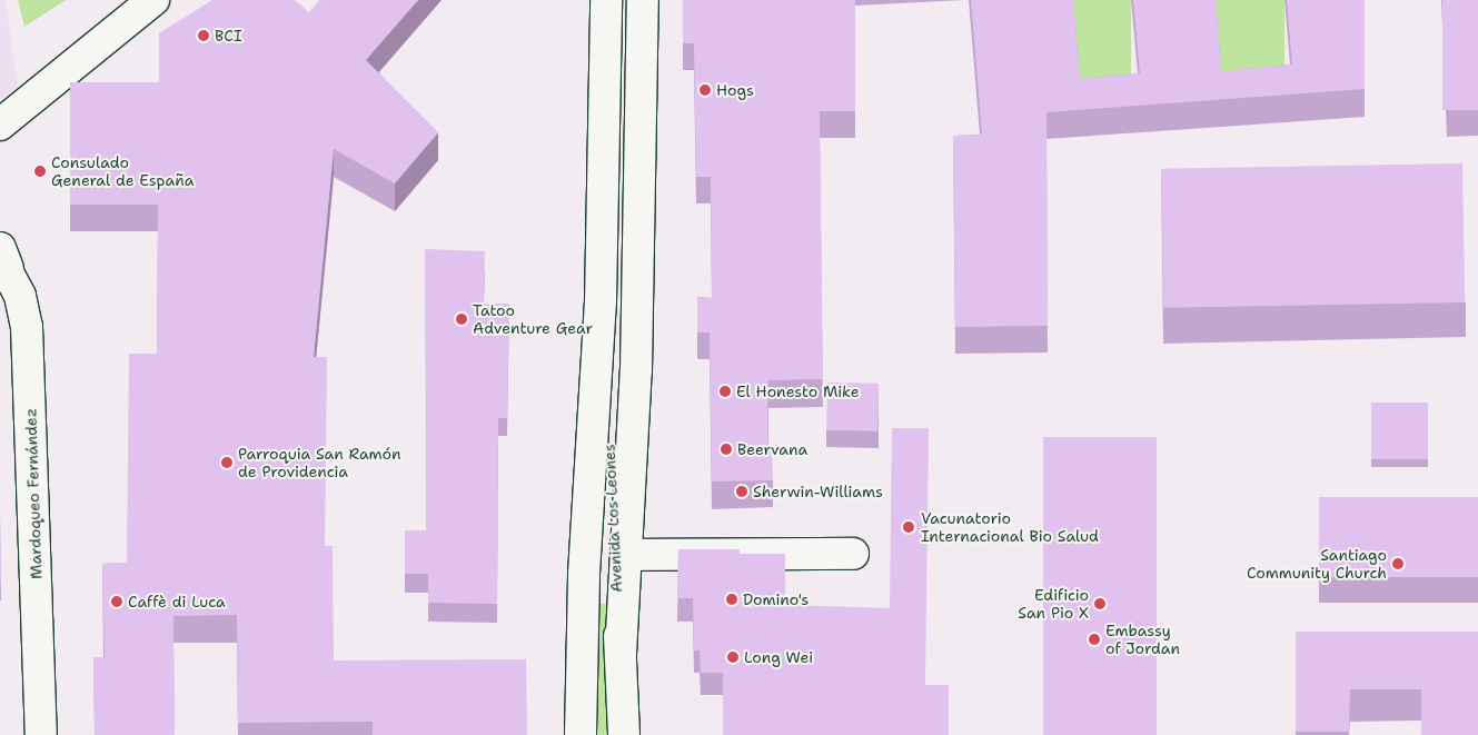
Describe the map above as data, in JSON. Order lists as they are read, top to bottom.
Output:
{
  "streets": {
    "main road": ["Mardoqueo Fernández", "Avenida Los Leones"]
  },
  "places": [
    "BCI",
    "Hogs",
    "Consulado General de España",
    "Tatoo Adventure Gear",
    "El Honesto Mike",
    "Beervana",
    "Parroquia San Ramón de Providencia",
    "Sherwin-Williams",
    "Vacunatorio Internacional Bio Salud",
    "Santiago Community Church",
    "Domino's",
    "Caffè di Luca",
    "Edificio San Pio X",
    "Embassy of Jordan",
    "Long Wei"
  ]
}
